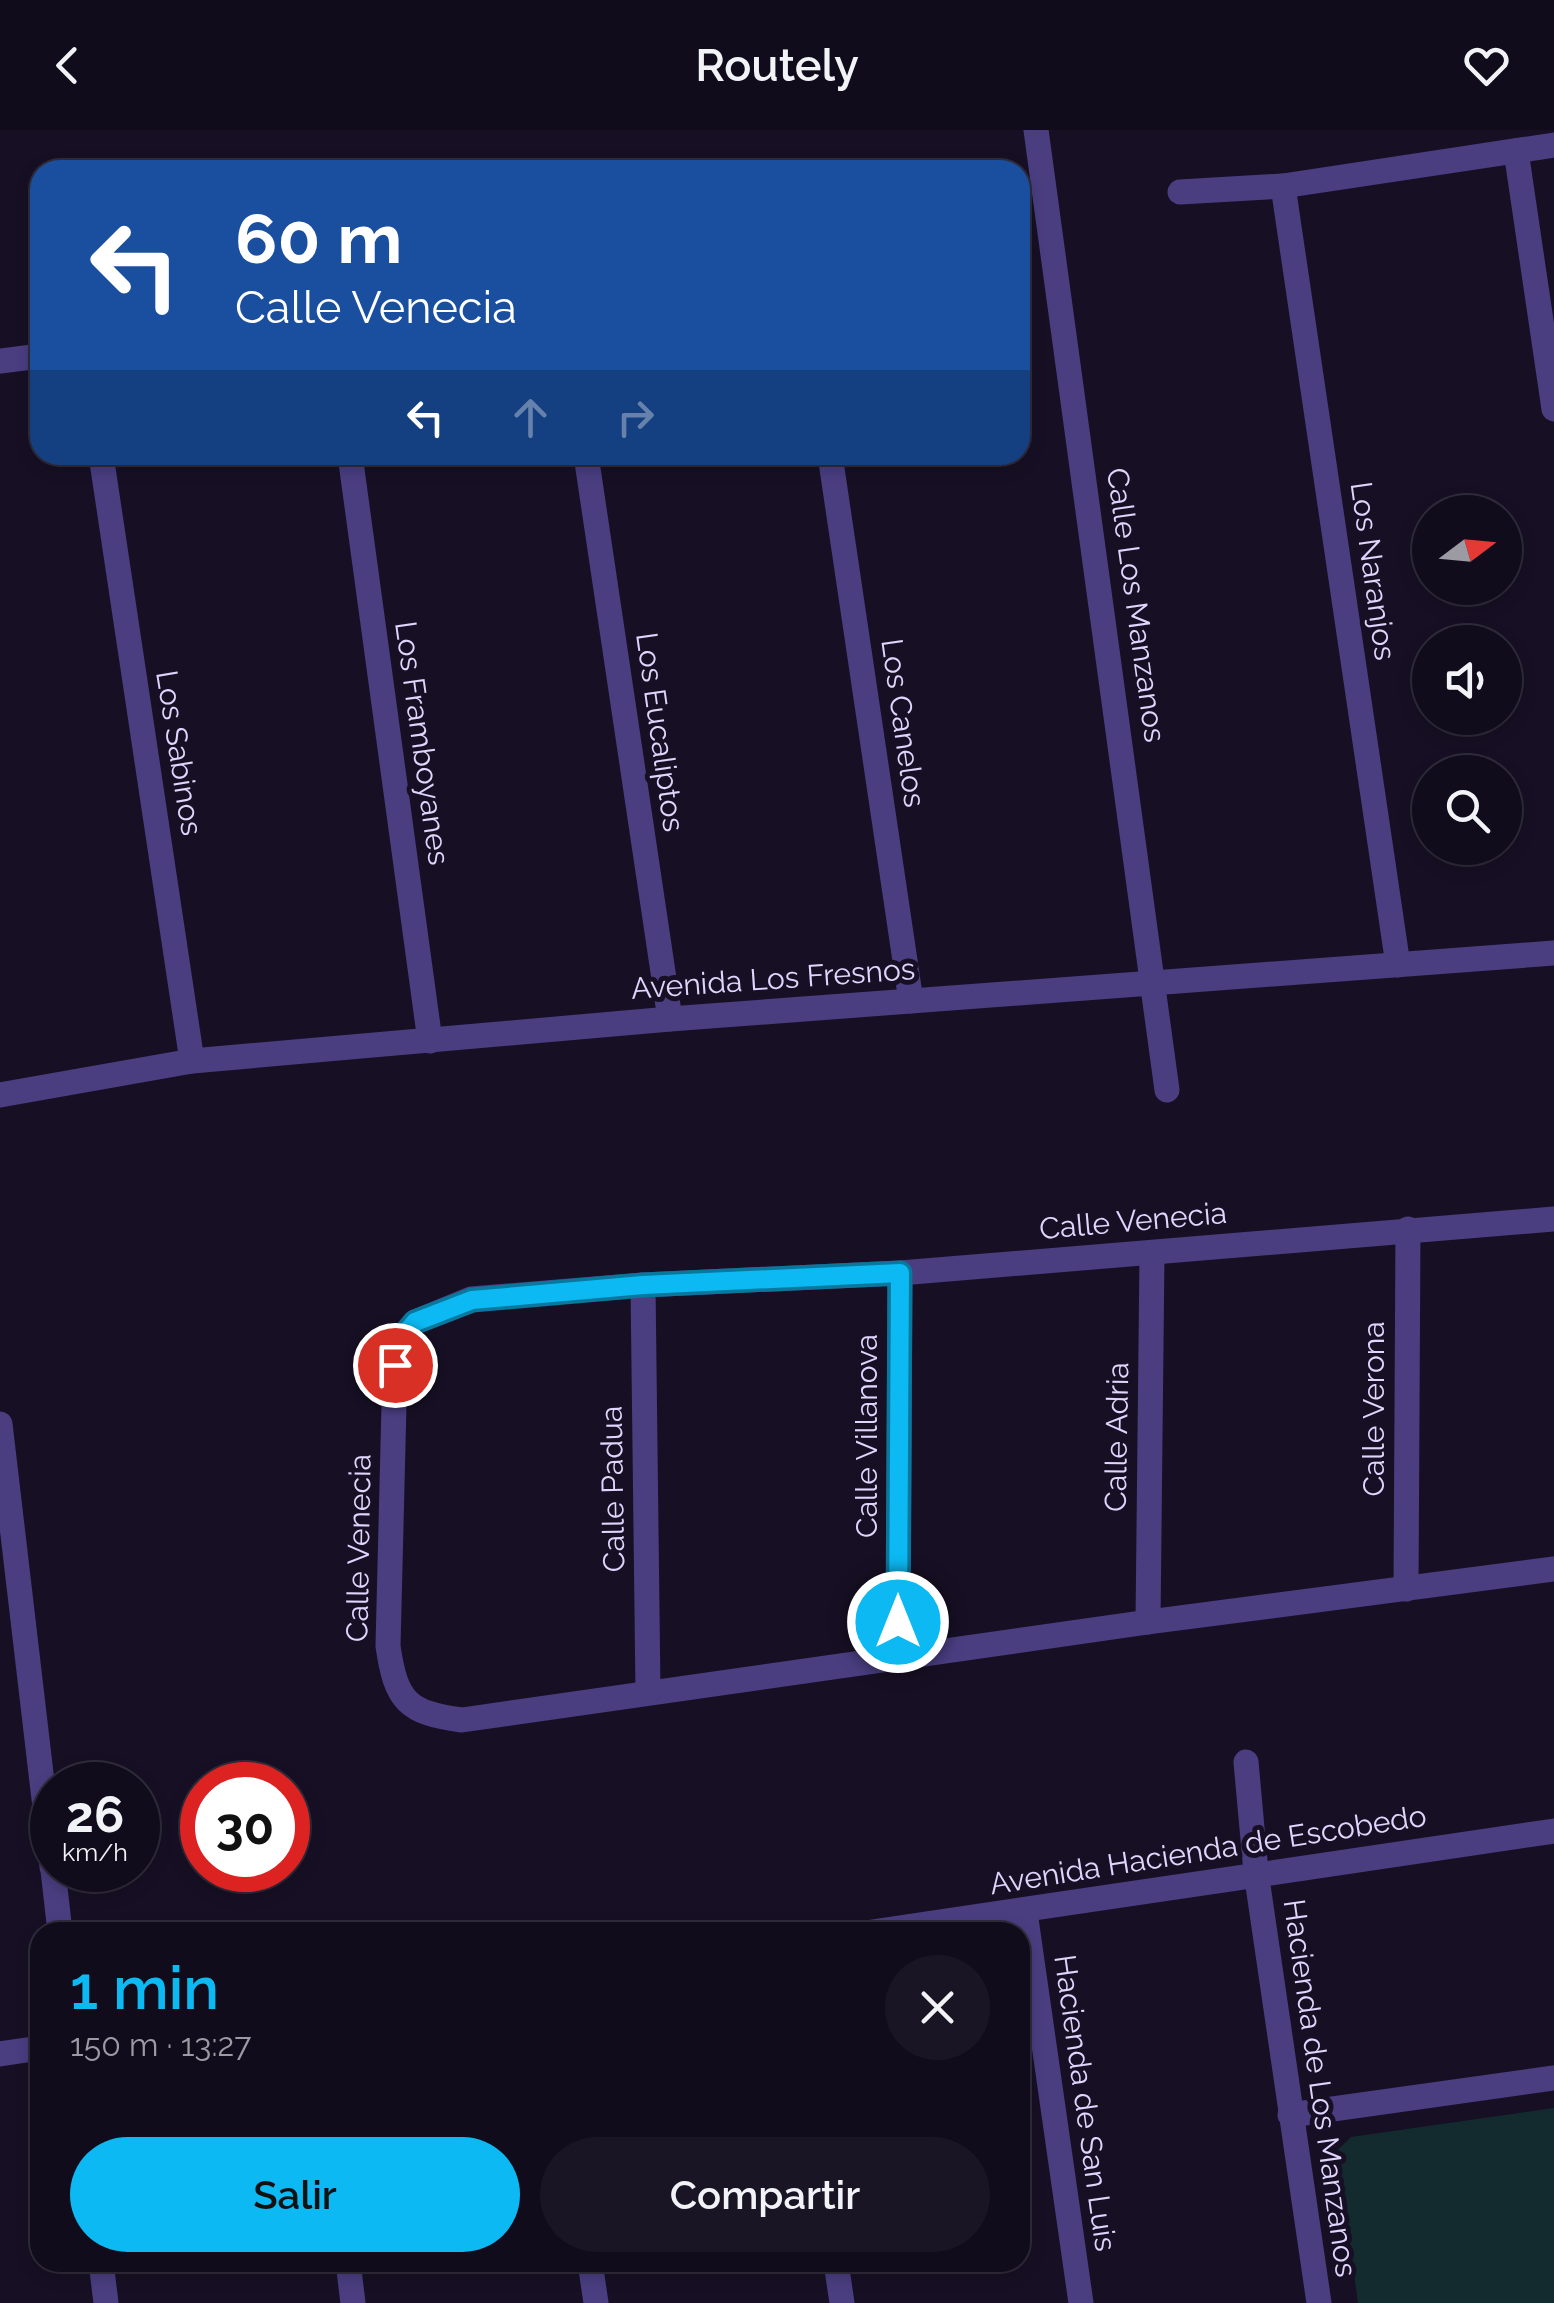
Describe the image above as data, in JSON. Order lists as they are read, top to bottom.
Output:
{
  "streets": {
    "street": [
      "Los Naranjos",
      "Calle Los Manzanos",
      "Los Canelos",
      "Los Eucaliptos",
      "Los Framboyanes",
      "Los Sabinos",
      "Avenida Los Fresnos",
      "Calle Venecia",
      "Calle Verona",
      "Calle Villanova",
      "Calle Adria",
      "Calle Padua",
      "Avenida Hacienda de Escobedo",
      "Hacienda de Los Manzanos",
      "Hacienda de San Luis"
    ]
  },
  "crossings": [
    ["Los Naranjos", "Avenida Los Fresnos"],
    ["Calle Los Manzanos", "Avenida Los Fresnos"],
    ["Los Canelos", "Avenida Los Fresnos"],
    ["Los Eucaliptos", "Avenida Los Fresnos"],
    ["Los Framboyanes", "Avenida Los Fresnos"],
    ["Los Sabinos", "Avenida Los Fresnos"],
    ["Calle Venecia", "Calle Verona"],
    ["Calle Venecia", "Calle Villanova"],
    ["Calle Venecia", "Calle Adria"],
    ["Calle Venecia", "Calle Padua"],
    ["Avenida Hacienda de Escobedo", "Hacienda de Los Manzanos"],
    ["Avenida Hacienda de Escobedo", "Hacienda de San Luis"]
  ],
  "north": "right",
  "page": {
    "header": "Routely",
    "turn": ["60 m", "Calle Venecia"],
    "speed": "26 km/h",
    "limit": "30",
    "heading": ["1 min", "150 m · 13:27"],
    "buttons": ["Salir", "Compartir"]
  }
}
